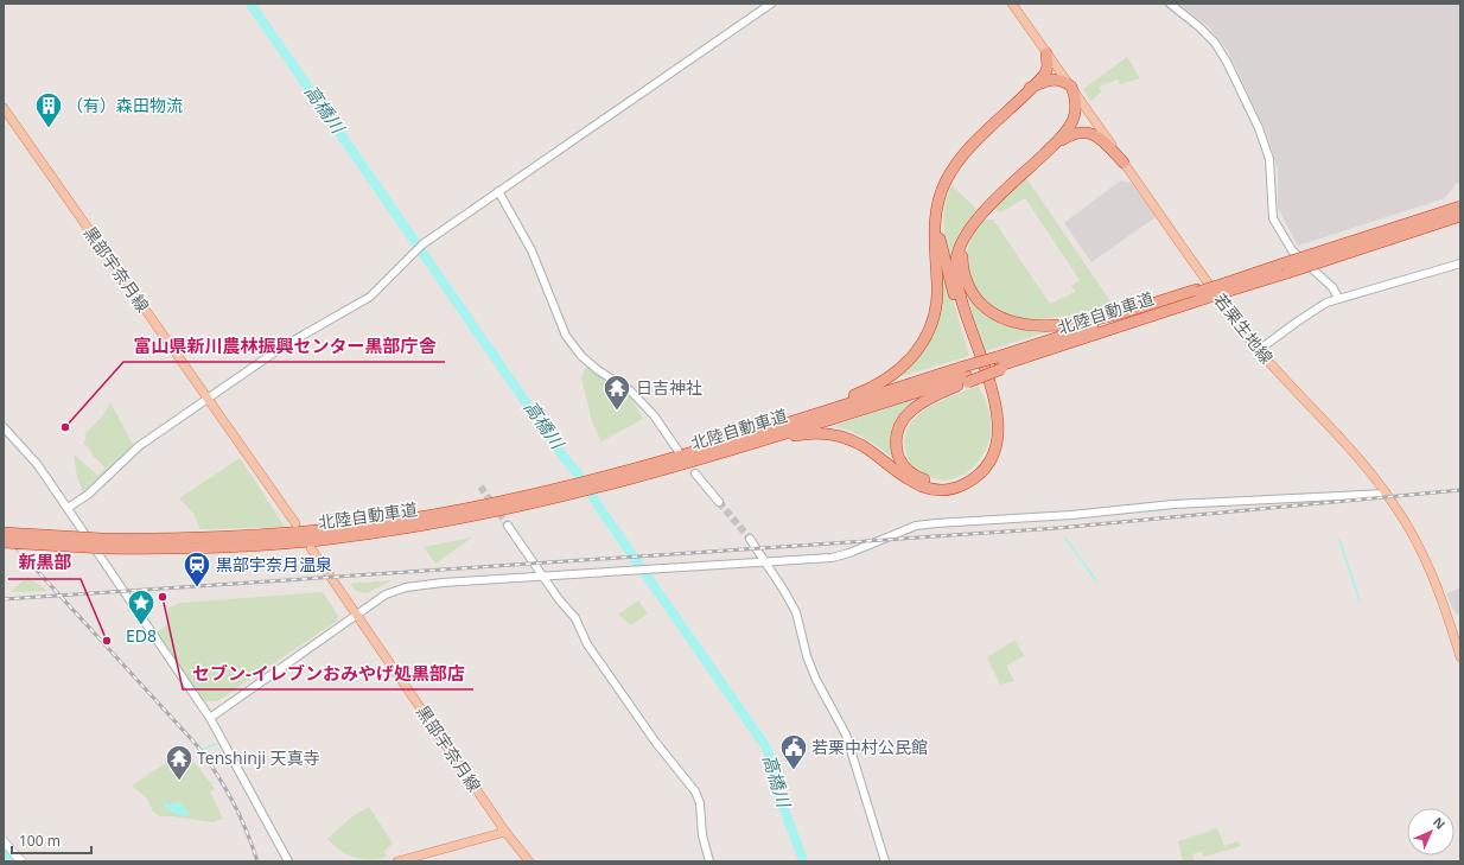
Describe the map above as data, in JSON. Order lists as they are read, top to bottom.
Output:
{
  "streets": {
    "highway": ["北陸自動車道"],
    "main road": ["黒部宇奈月線", "若栗生地線"]
  },
  "water": ["高橋川"],
  "places": {
    "building": ["（有）森田物流"],
    "temple": ["日吉神社", "Tenshinji 天真寺"],
    "other": ["富山県新川農林振興センター黒部庁舎", "セブン-イレブンおみやげ処黒部店", "新黒部"],
    "station": ["黒部宇奈月温泉"],
    "place": ["ED8"],
    "public building": ["若栗中村公民館"]
  },
  "scale_bar": "100 m",
  "north": "top right"
}
